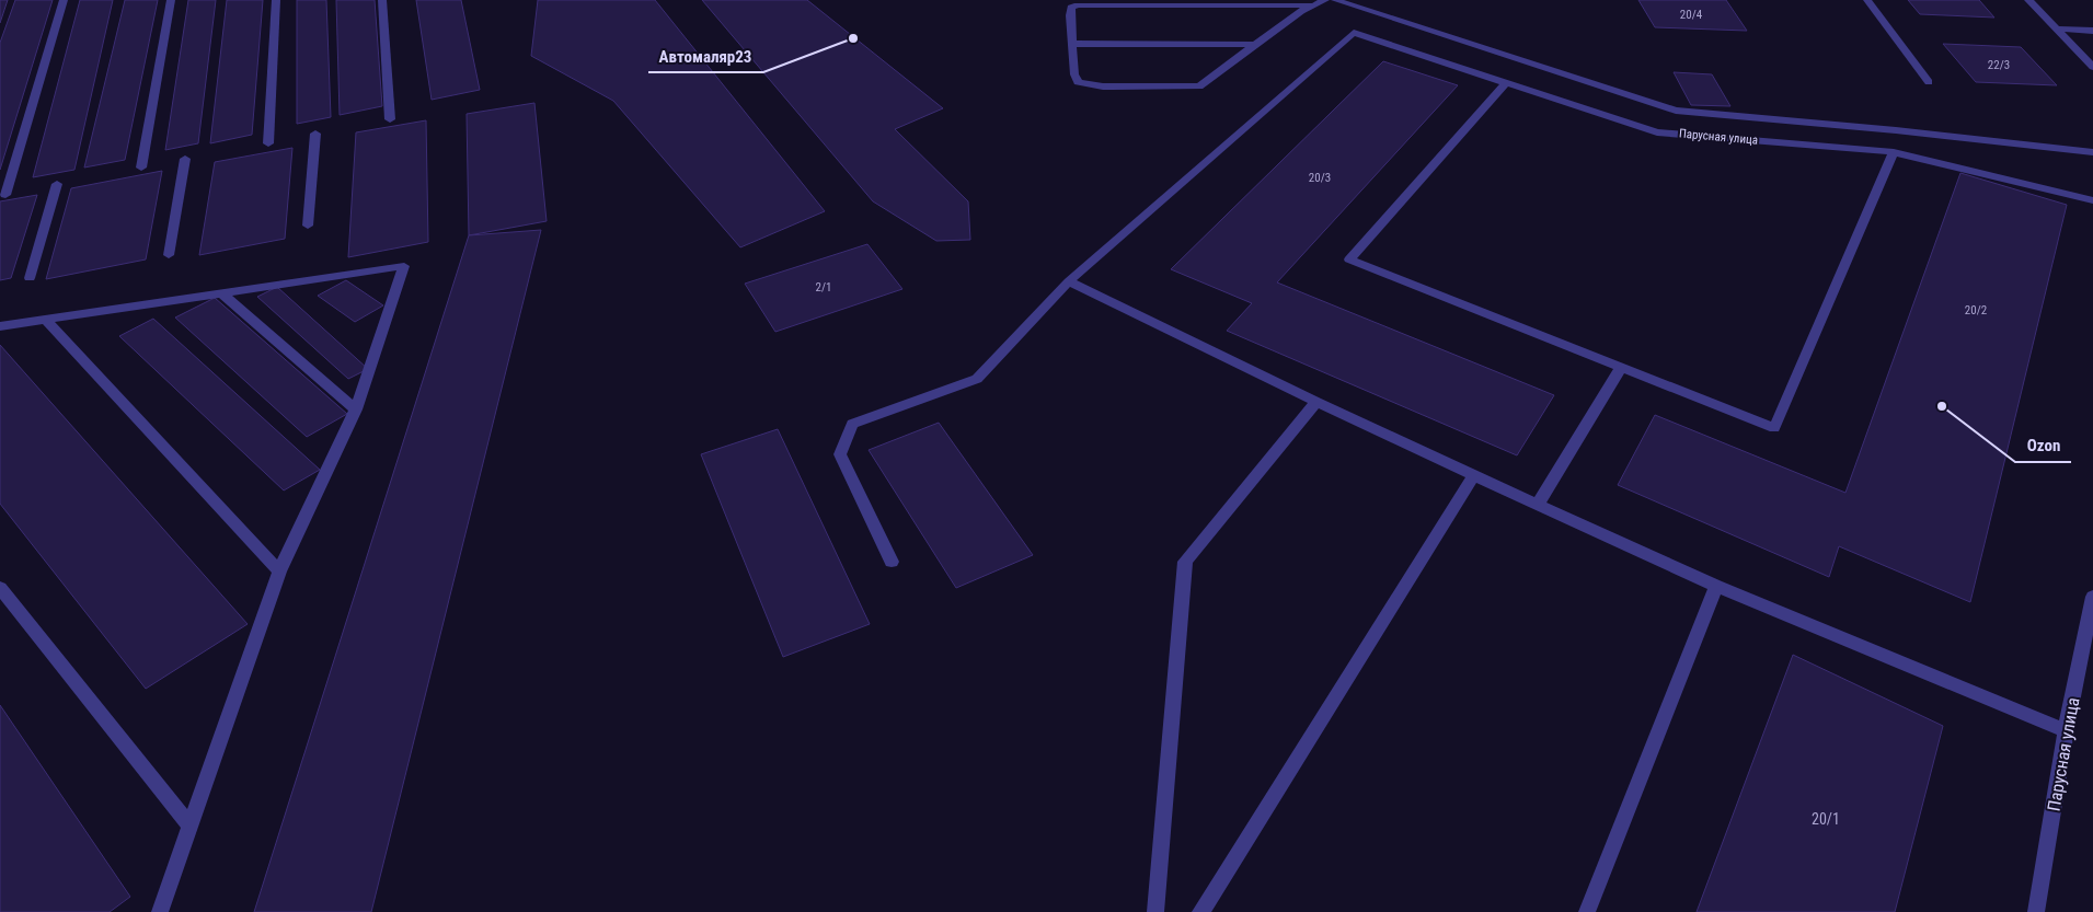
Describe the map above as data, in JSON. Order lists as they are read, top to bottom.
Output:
{
  "streets": {
    "street": ["Парусная улица"]
  },
  "places": ["Автомаляр23", "Ozon"],
  "house_numbers": [
    "20/4",
    "22/3",
    "20/3",
    "2/1",
    "20/2",
    "20/1"
  ]
}
